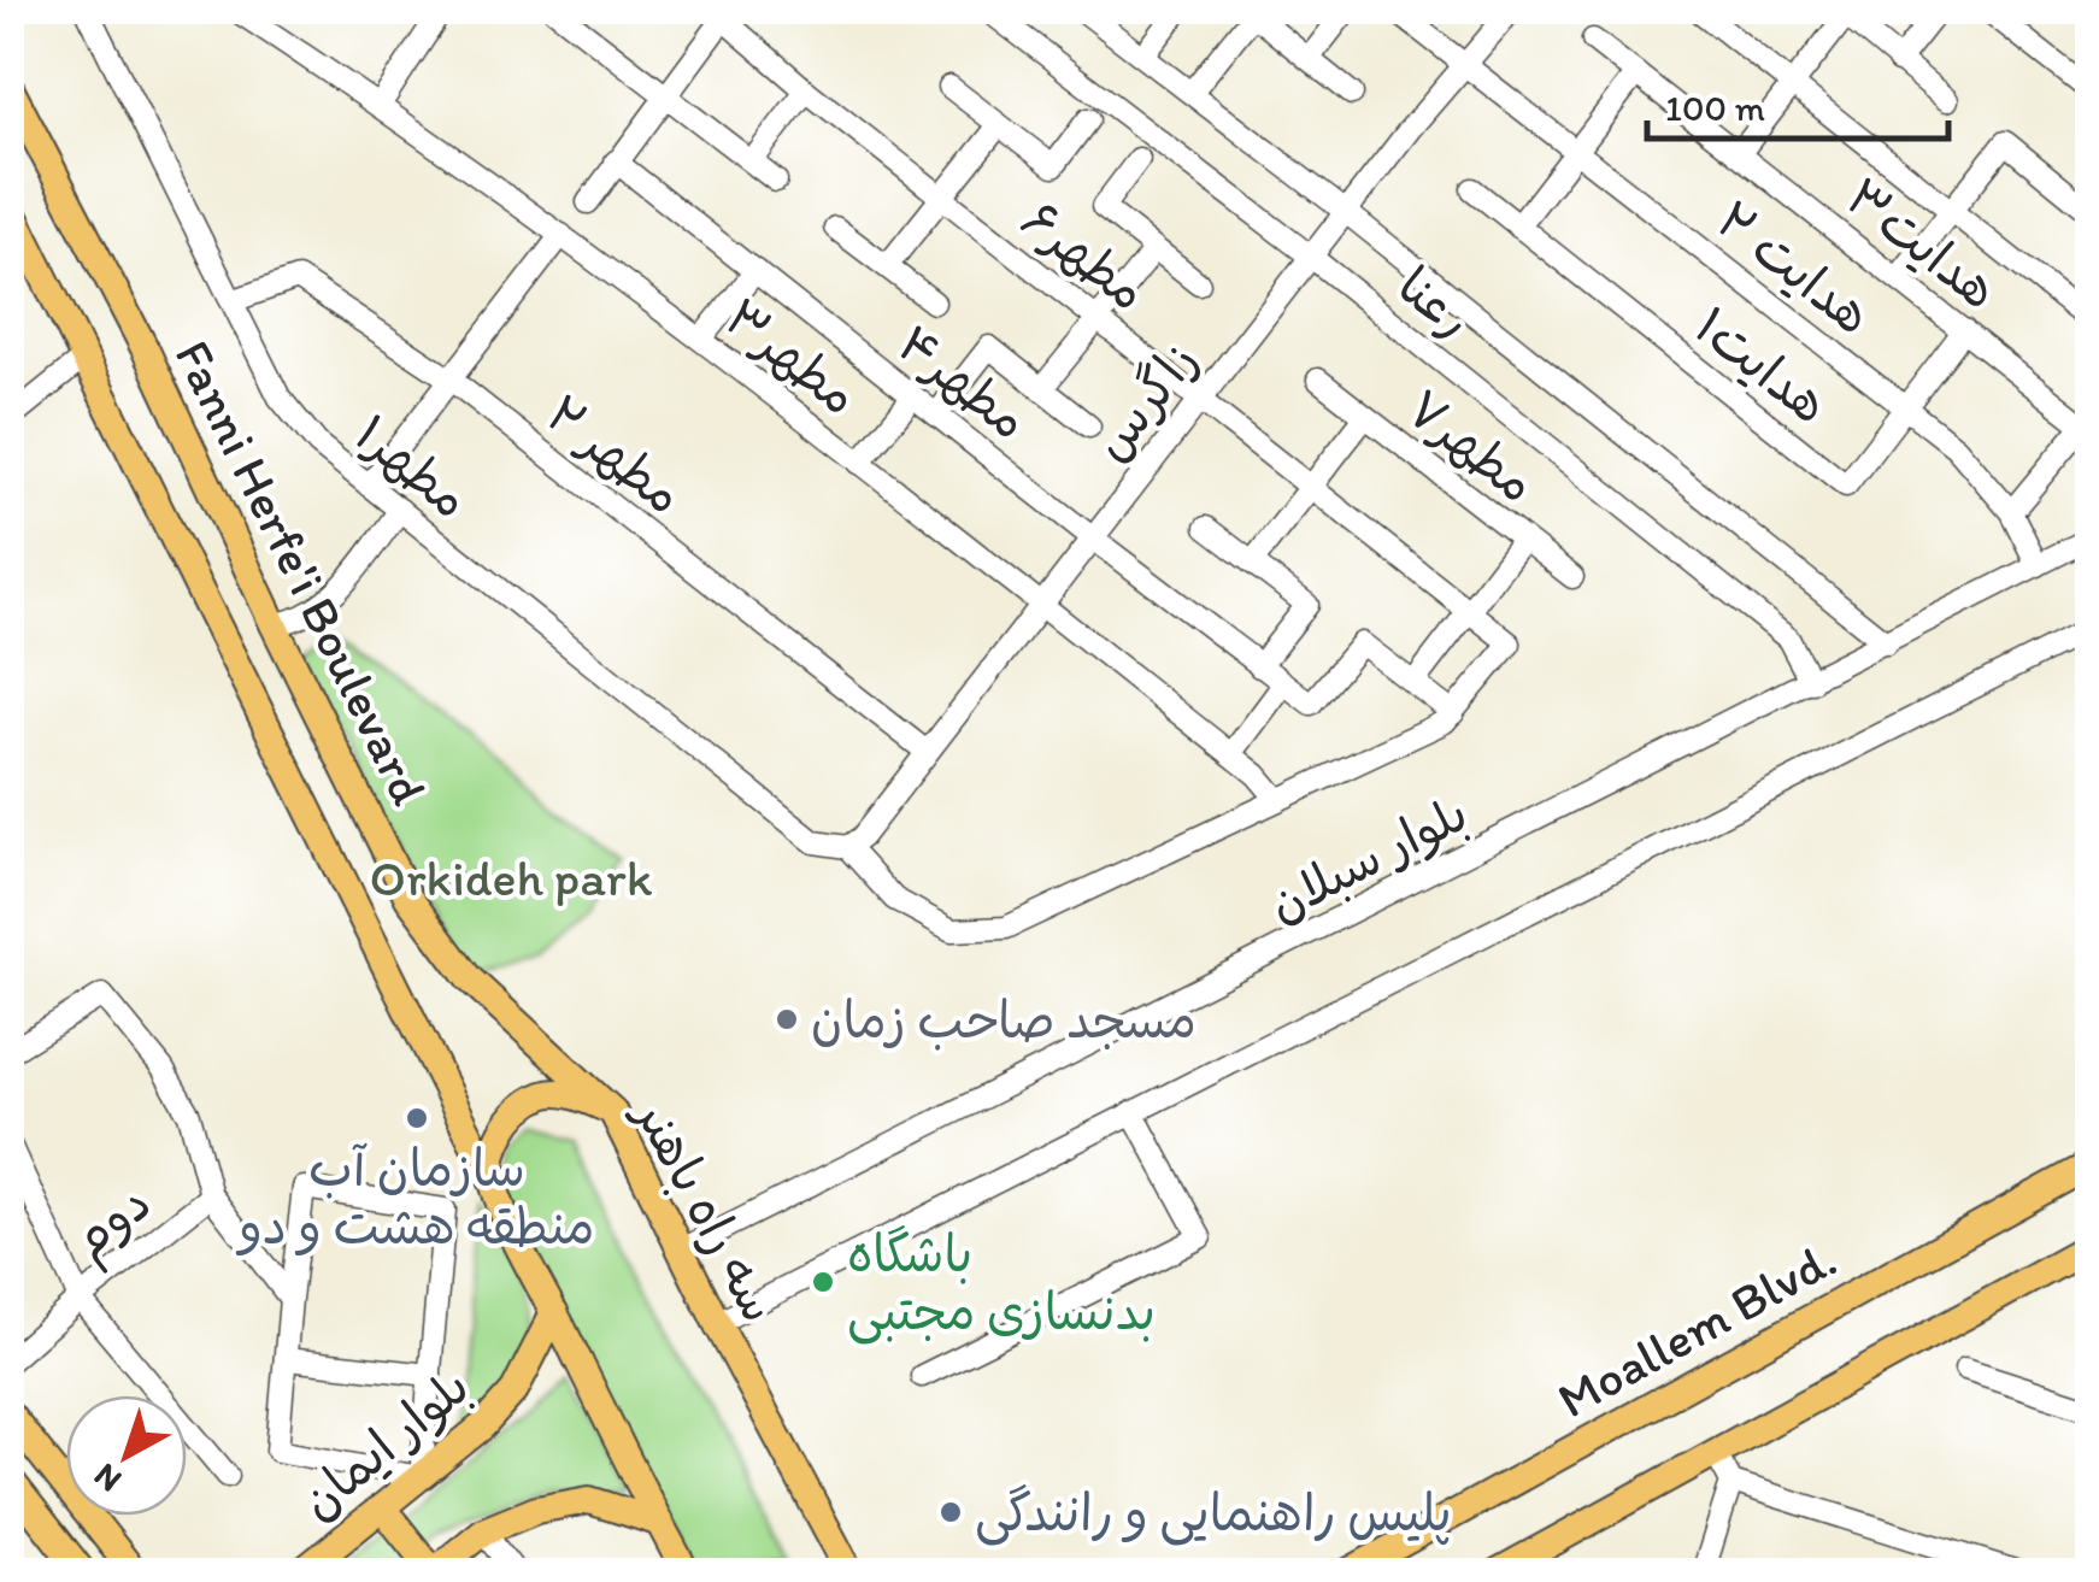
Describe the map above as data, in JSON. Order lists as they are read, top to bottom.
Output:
{
  "streets": {
    "main road": [
      "Fanni Herfe'i Boulevard",
      "سه راه باهنر",
      "Moallem Blvd.",
      "بلوار ایمان"
    ],
    "street": [
      "هدایت۳",
      "مطهر۶",
      "هدایت ۲",
      "رعنا",
      "مطهر۳",
      "هدایت۱",
      "مطهر۴",
      "زاگرس",
      "مطهر۷",
      "مطهر ۲",
      "مطهر۱",
      "بلوار سبلان",
      "دوم"
    ]
  },
  "crossings": [
    ["هدایت۳", "هدایت۱"],
    ["مطهر۶", "زاگرس"],
    ["هدایت ۲", "هدایت۱"],
    ["هدایت ۲", "زاگرس"],
    ["هدایت ۲", "بلوار سبلان"],
    ["رعنا", "زاگرس"],
    ["رعنا", "بلوار سبلان"],
    ["مطهر۳", "زاگرس"],
    ["مطهر۴", "زاگرس"],
    ["زاگرس", "مطهر ۲"],
    ["زاگرس", "مطهر۱"],
    ["مطهر ۲", "مطهر۱"],
    ["Fanni Herfe'i Boulevard", "سه راه باهنر"],
    ["بلوار سبلان", "سه راه باهنر"]
  ],
  "parks": ["Orkideh park"],
  "places": [
    "مسجد صاحب زمان",
    "سازمان آب منطقه هشت و دو",
    "باشگاه بدنسازی مجتبی",
    "پلیس راهنمایی و رانندگی"
  ],
  "scale_bar": "100 m",
  "north": "bottom left"
}
